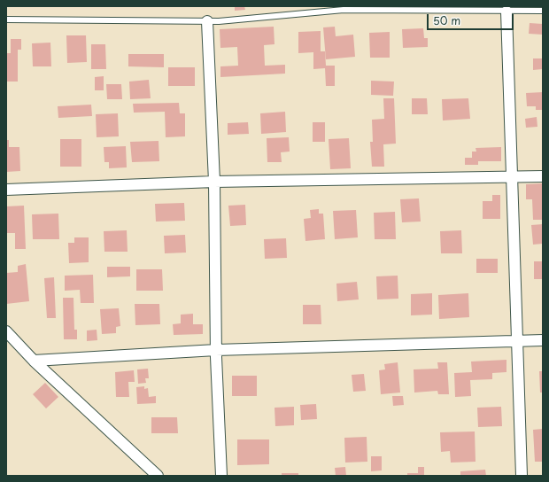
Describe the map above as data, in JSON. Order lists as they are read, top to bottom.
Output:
{
  "scale_bar": "50 m"
}
